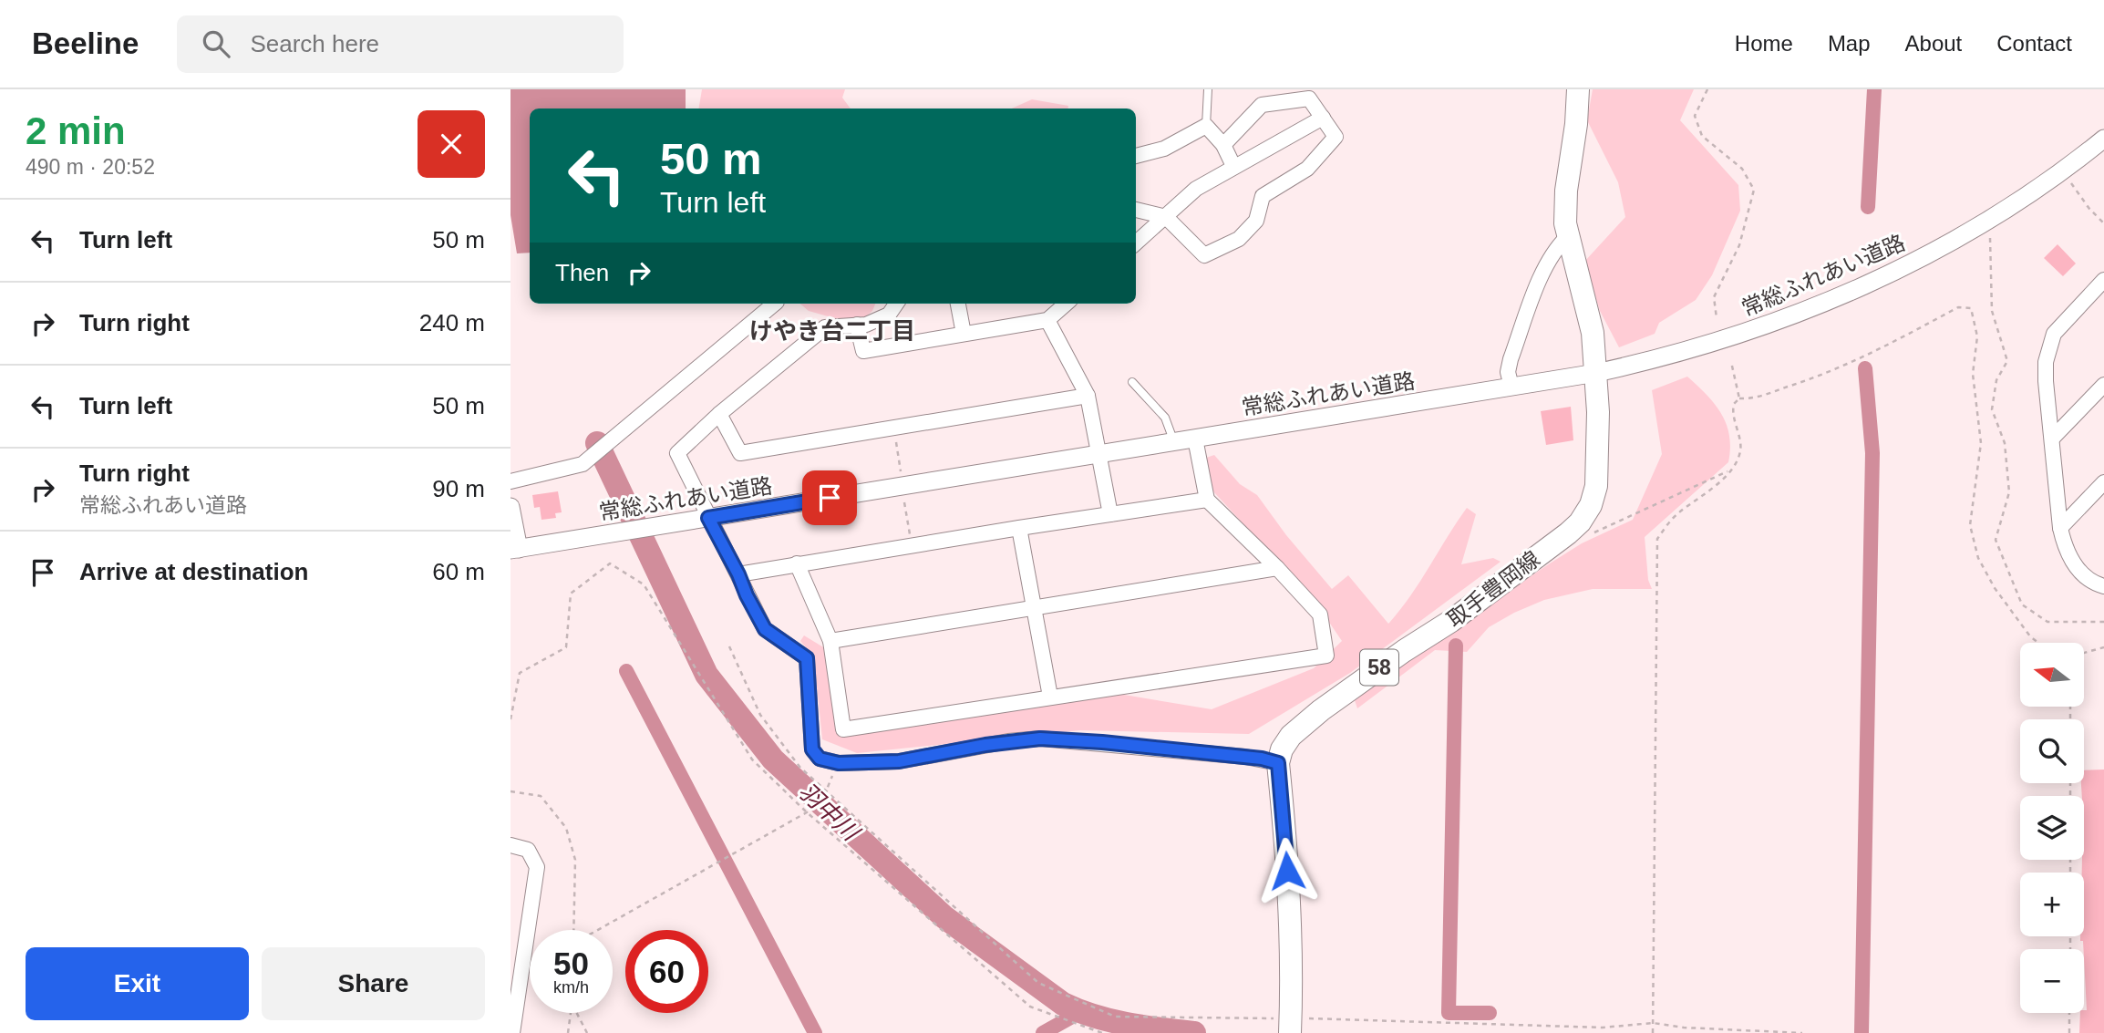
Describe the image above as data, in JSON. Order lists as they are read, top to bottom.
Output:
{
  "streets": {
    "main road": ["取手豊岡線", "58"],
    "street": ["常総ふれあい道路"]
  },
  "crossings": [
    ["常総ふれあい道路", "取手豊岡線"]
  ],
  "districts": ["けやき台二丁目"],
  "water": ["羽中川"],
  "north": "left",
  "page": {
    "header": "Beeline",
    "search": "Search here",
    "nav": [
      "Home",
      "Map",
      "About",
      "Contact"
    ],
    "heading": ["2 min", "490 m · 20:52"],
    "turn": ["50 m", "Turn left"],
    "list": [
      {
        "name": "Turn left",
        "value": "50 m"
      },
      {
        "name": "Turn right",
        "value": "240 m"
      },
      {
        "name": "Turn left",
        "value": "50 m"
      },
      {
        "name": "Turn right",
        "note": "常総ふれあい道路",
        "value": "90 m"
      },
      {
        "name": "Arrive at destination",
        "value": "60 m"
      }
    ],
    "then": "Then",
    "map_buttons": ["+", "−"],
    "speed": "50 km/h",
    "limit": "60",
    "buttons": ["Exit", "Share"]
  }
}
